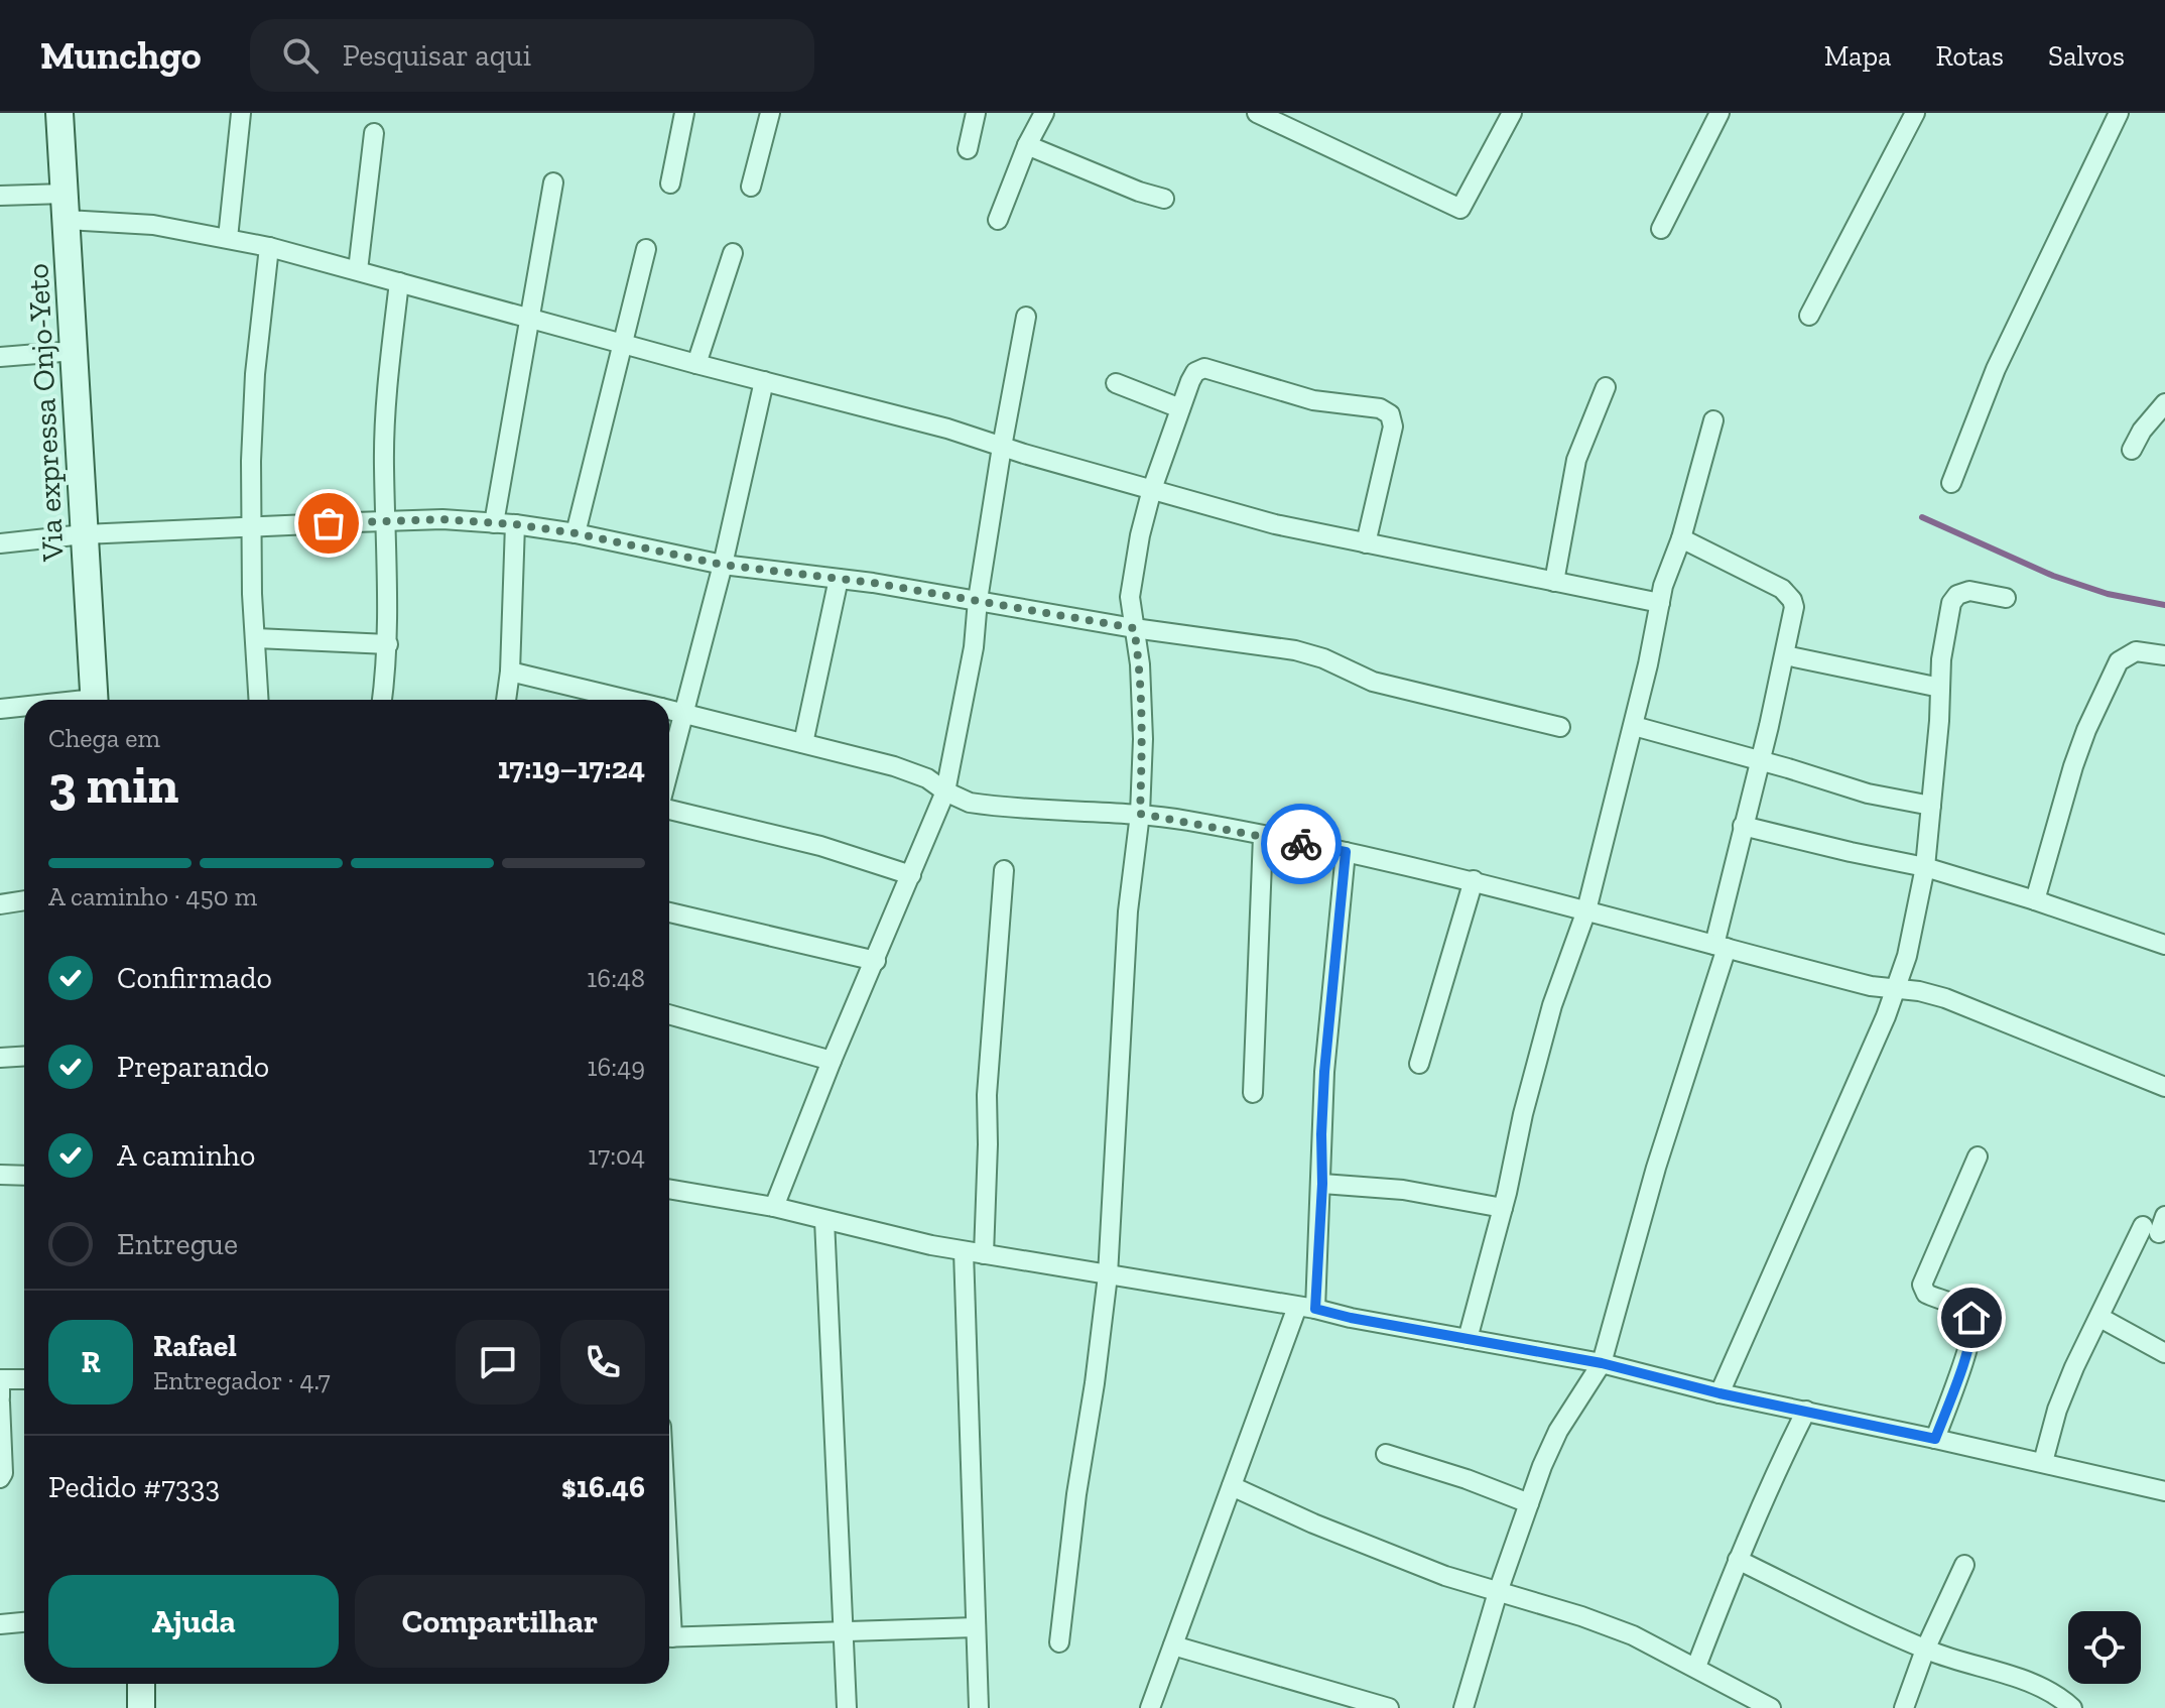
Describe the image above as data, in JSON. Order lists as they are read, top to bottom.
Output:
{
  "streets": {
    "main road": ["Via expressa Onjo-Yeto"]
  },
  "page": {
    "header": "Munchgo",
    "search": "Pesquisar aqui",
    "nav": ["Mapa", "Rotas", "Salvos"],
    "heading": ["3 min", "Chega em", "17:19–17:24"],
    "panel": [
      "Rafael",
      "Entregador · 4.7",
      "Pedido #7333",
      "$16.46"
    ],
    "bar": "A caminho · 450 m",
    "list": [
      ["Confirmado", "16:48"],
      ["Preparando", "16:49"],
      ["A caminho", "17:04"],
      "Entregue"
    ],
    "round": "R",
    "buttons": ["Ajuda", "Compartilhar"]
  }
}
